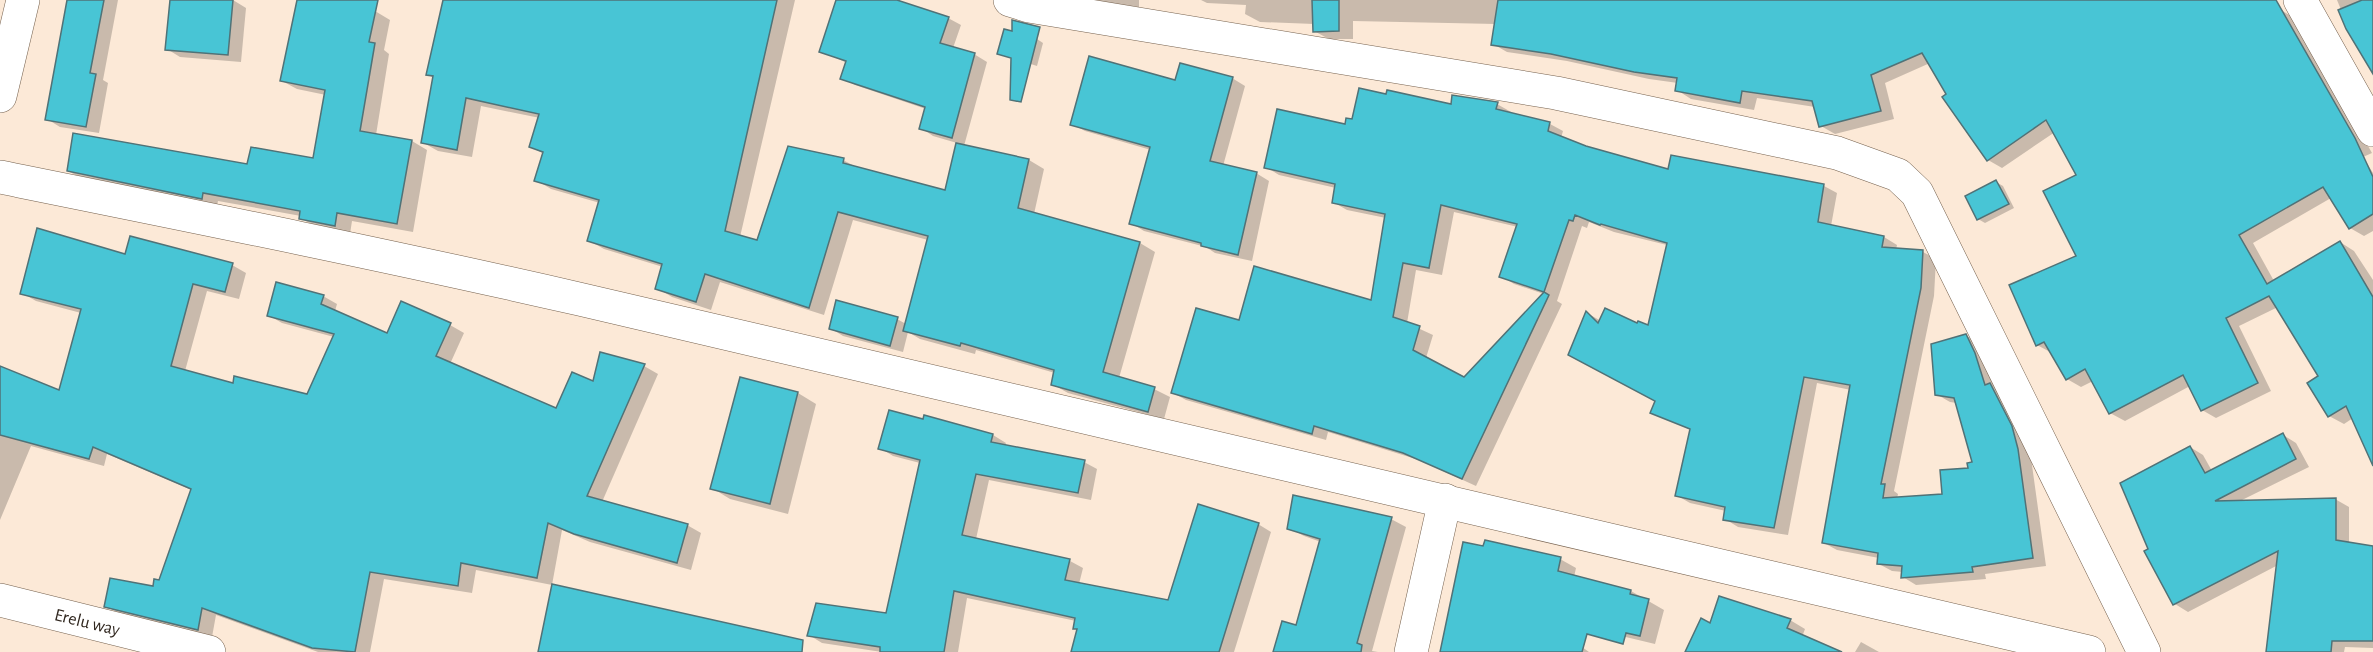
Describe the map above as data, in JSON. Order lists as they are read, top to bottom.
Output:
{
  "streets": {
    "street": ["Erelu way"]
  }
}
